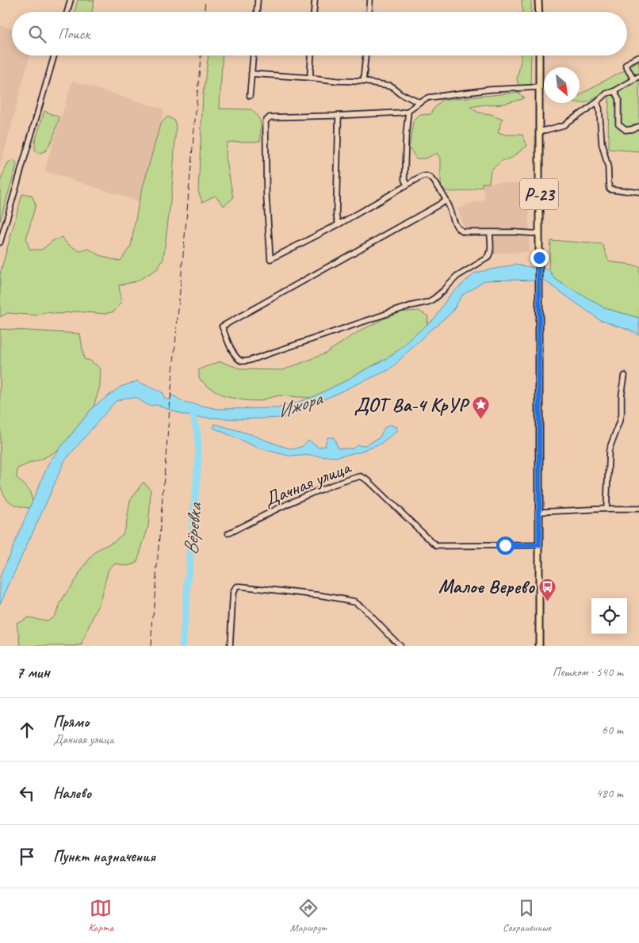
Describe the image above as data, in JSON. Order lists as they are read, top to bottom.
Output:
{
  "streets": {
    "main road": ["Р-23"],
    "street": ["Дачная улица"]
  },
  "crossings": [
    ["Р-23", "Дачная улица"]
  ],
  "water": ["Ижора", "Вёревка"],
  "places": {
    "place": ["ДОТ Ва-4 КрУР"],
    "bus stop": ["Малое Верево"]
  },
  "north": "bottom right",
  "page": {
    "search": "Поиск",
    "heading": ["7 мин", "Пешком · 540 m"],
    "list": [
      ["Прямо", "Дачная улица", "60 m"],
      ["Налево", "480 m"],
      "Пункт назначения"
    ],
    "nav": ["Карта", "Маршрут", "Сохранённые"]
  }
}
